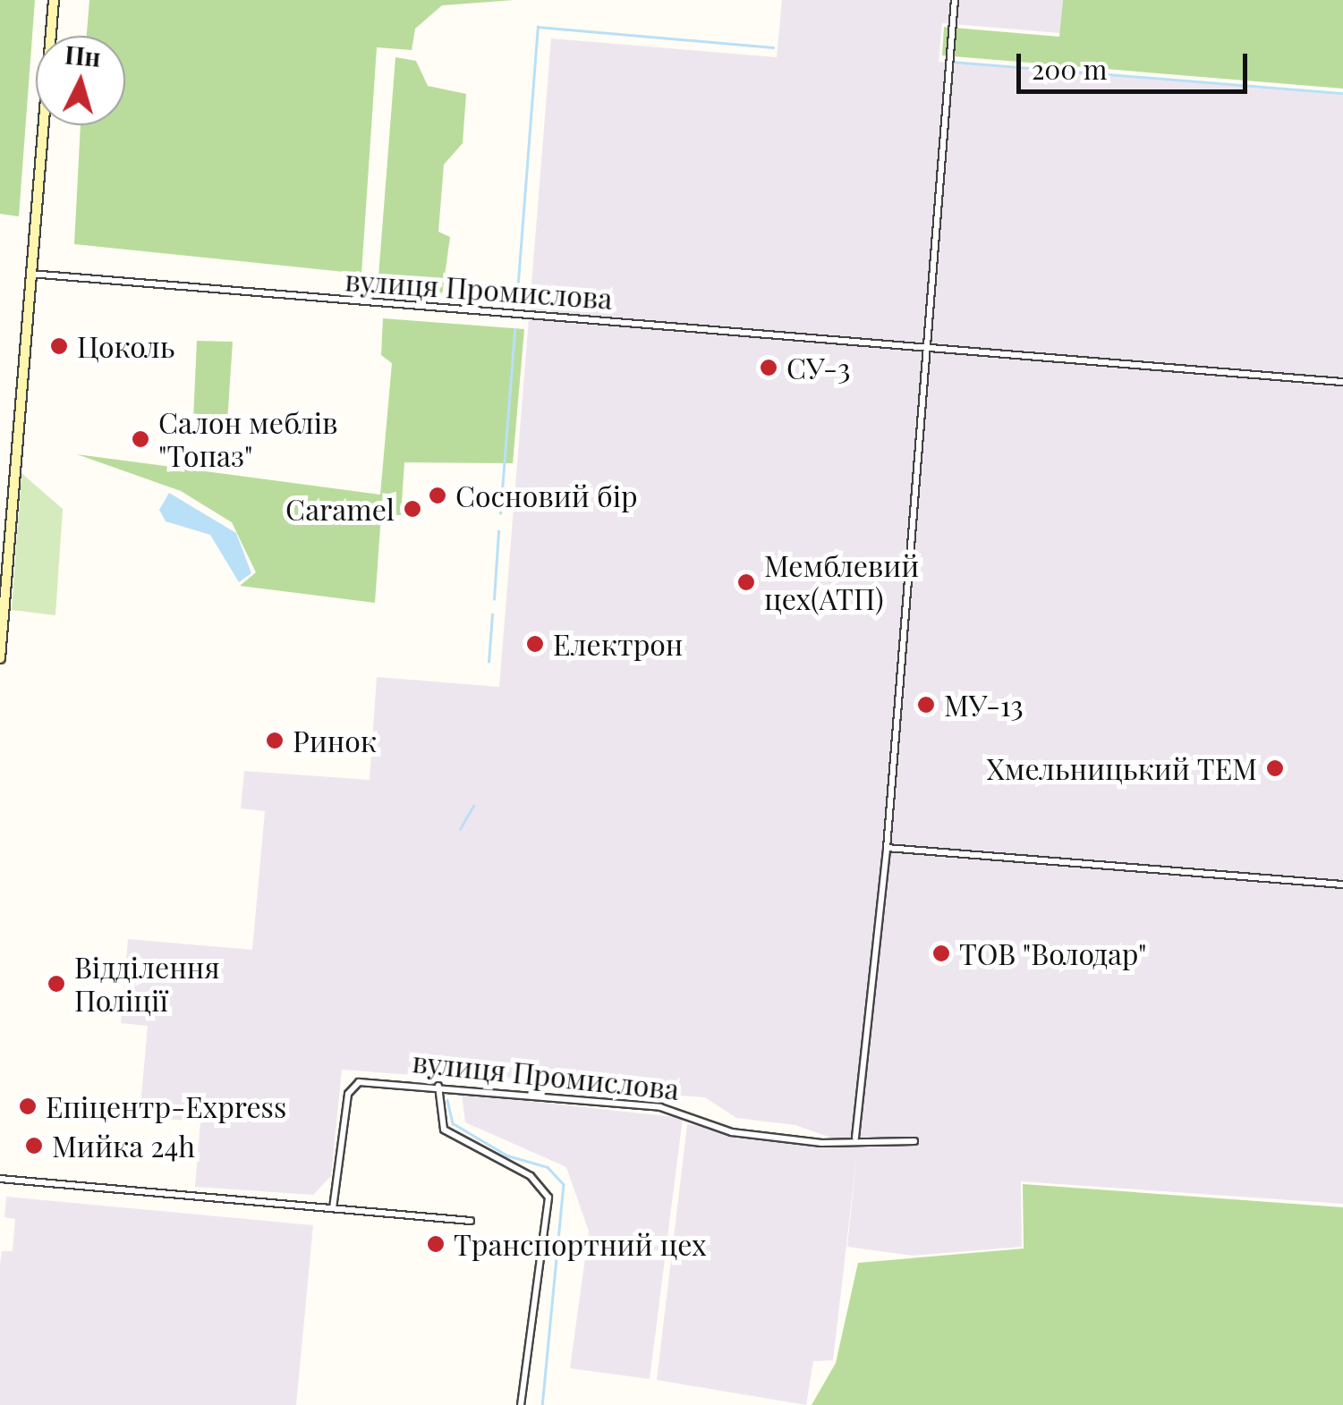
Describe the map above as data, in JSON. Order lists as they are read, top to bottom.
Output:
{
  "streets": {
    "street": ["вулиця Промислова"]
  },
  "places": [
    "Цоколь",
    "СУ-3",
    "Салон меблів \"Топаз\"",
    "Сосновий бір",
    "Caramel",
    "Мемблевий цех(АТП)",
    "Електрон",
    "МУ-13",
    "Ринок",
    "Хмельницький ТЕМ",
    "ТОВ \"Володар\"",
    "Відділення Поліції",
    "Епіцентр-Express",
    "Мийка 24һ",
    "Транспортний цех"
  ],
  "scale_bar": "200 m",
  "north": "top"
}
